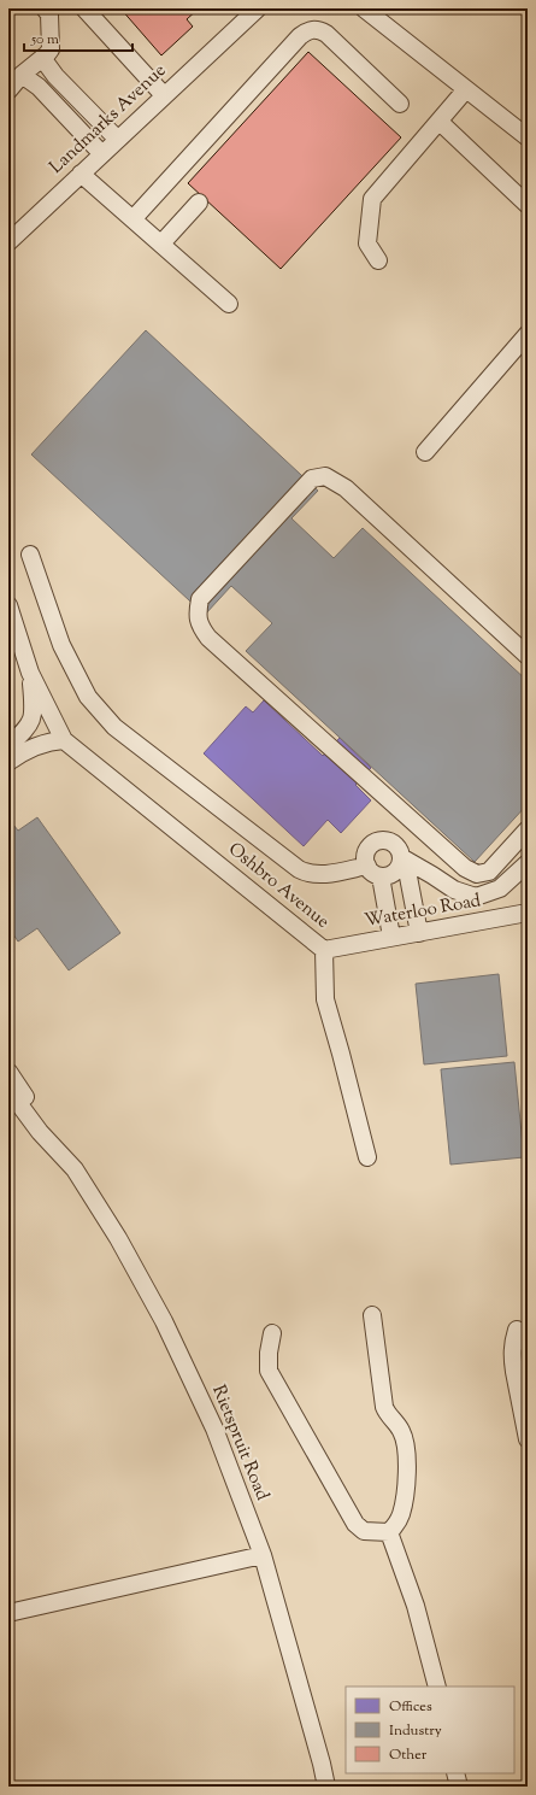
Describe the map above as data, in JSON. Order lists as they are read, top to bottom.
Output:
{
  "streets": {
    "street": [
      "Landmarks Avenue",
      "Oshbro Avenue",
      "Waterloo Road",
      "Rietspruit Road"
    ]
  },
  "crossings": [
    ["Oshbro Avenue", "Waterloo Road"]
  ],
  "legend": ["Offices", "Industry", "Other"],
  "scale_bar": "50 m"
}
